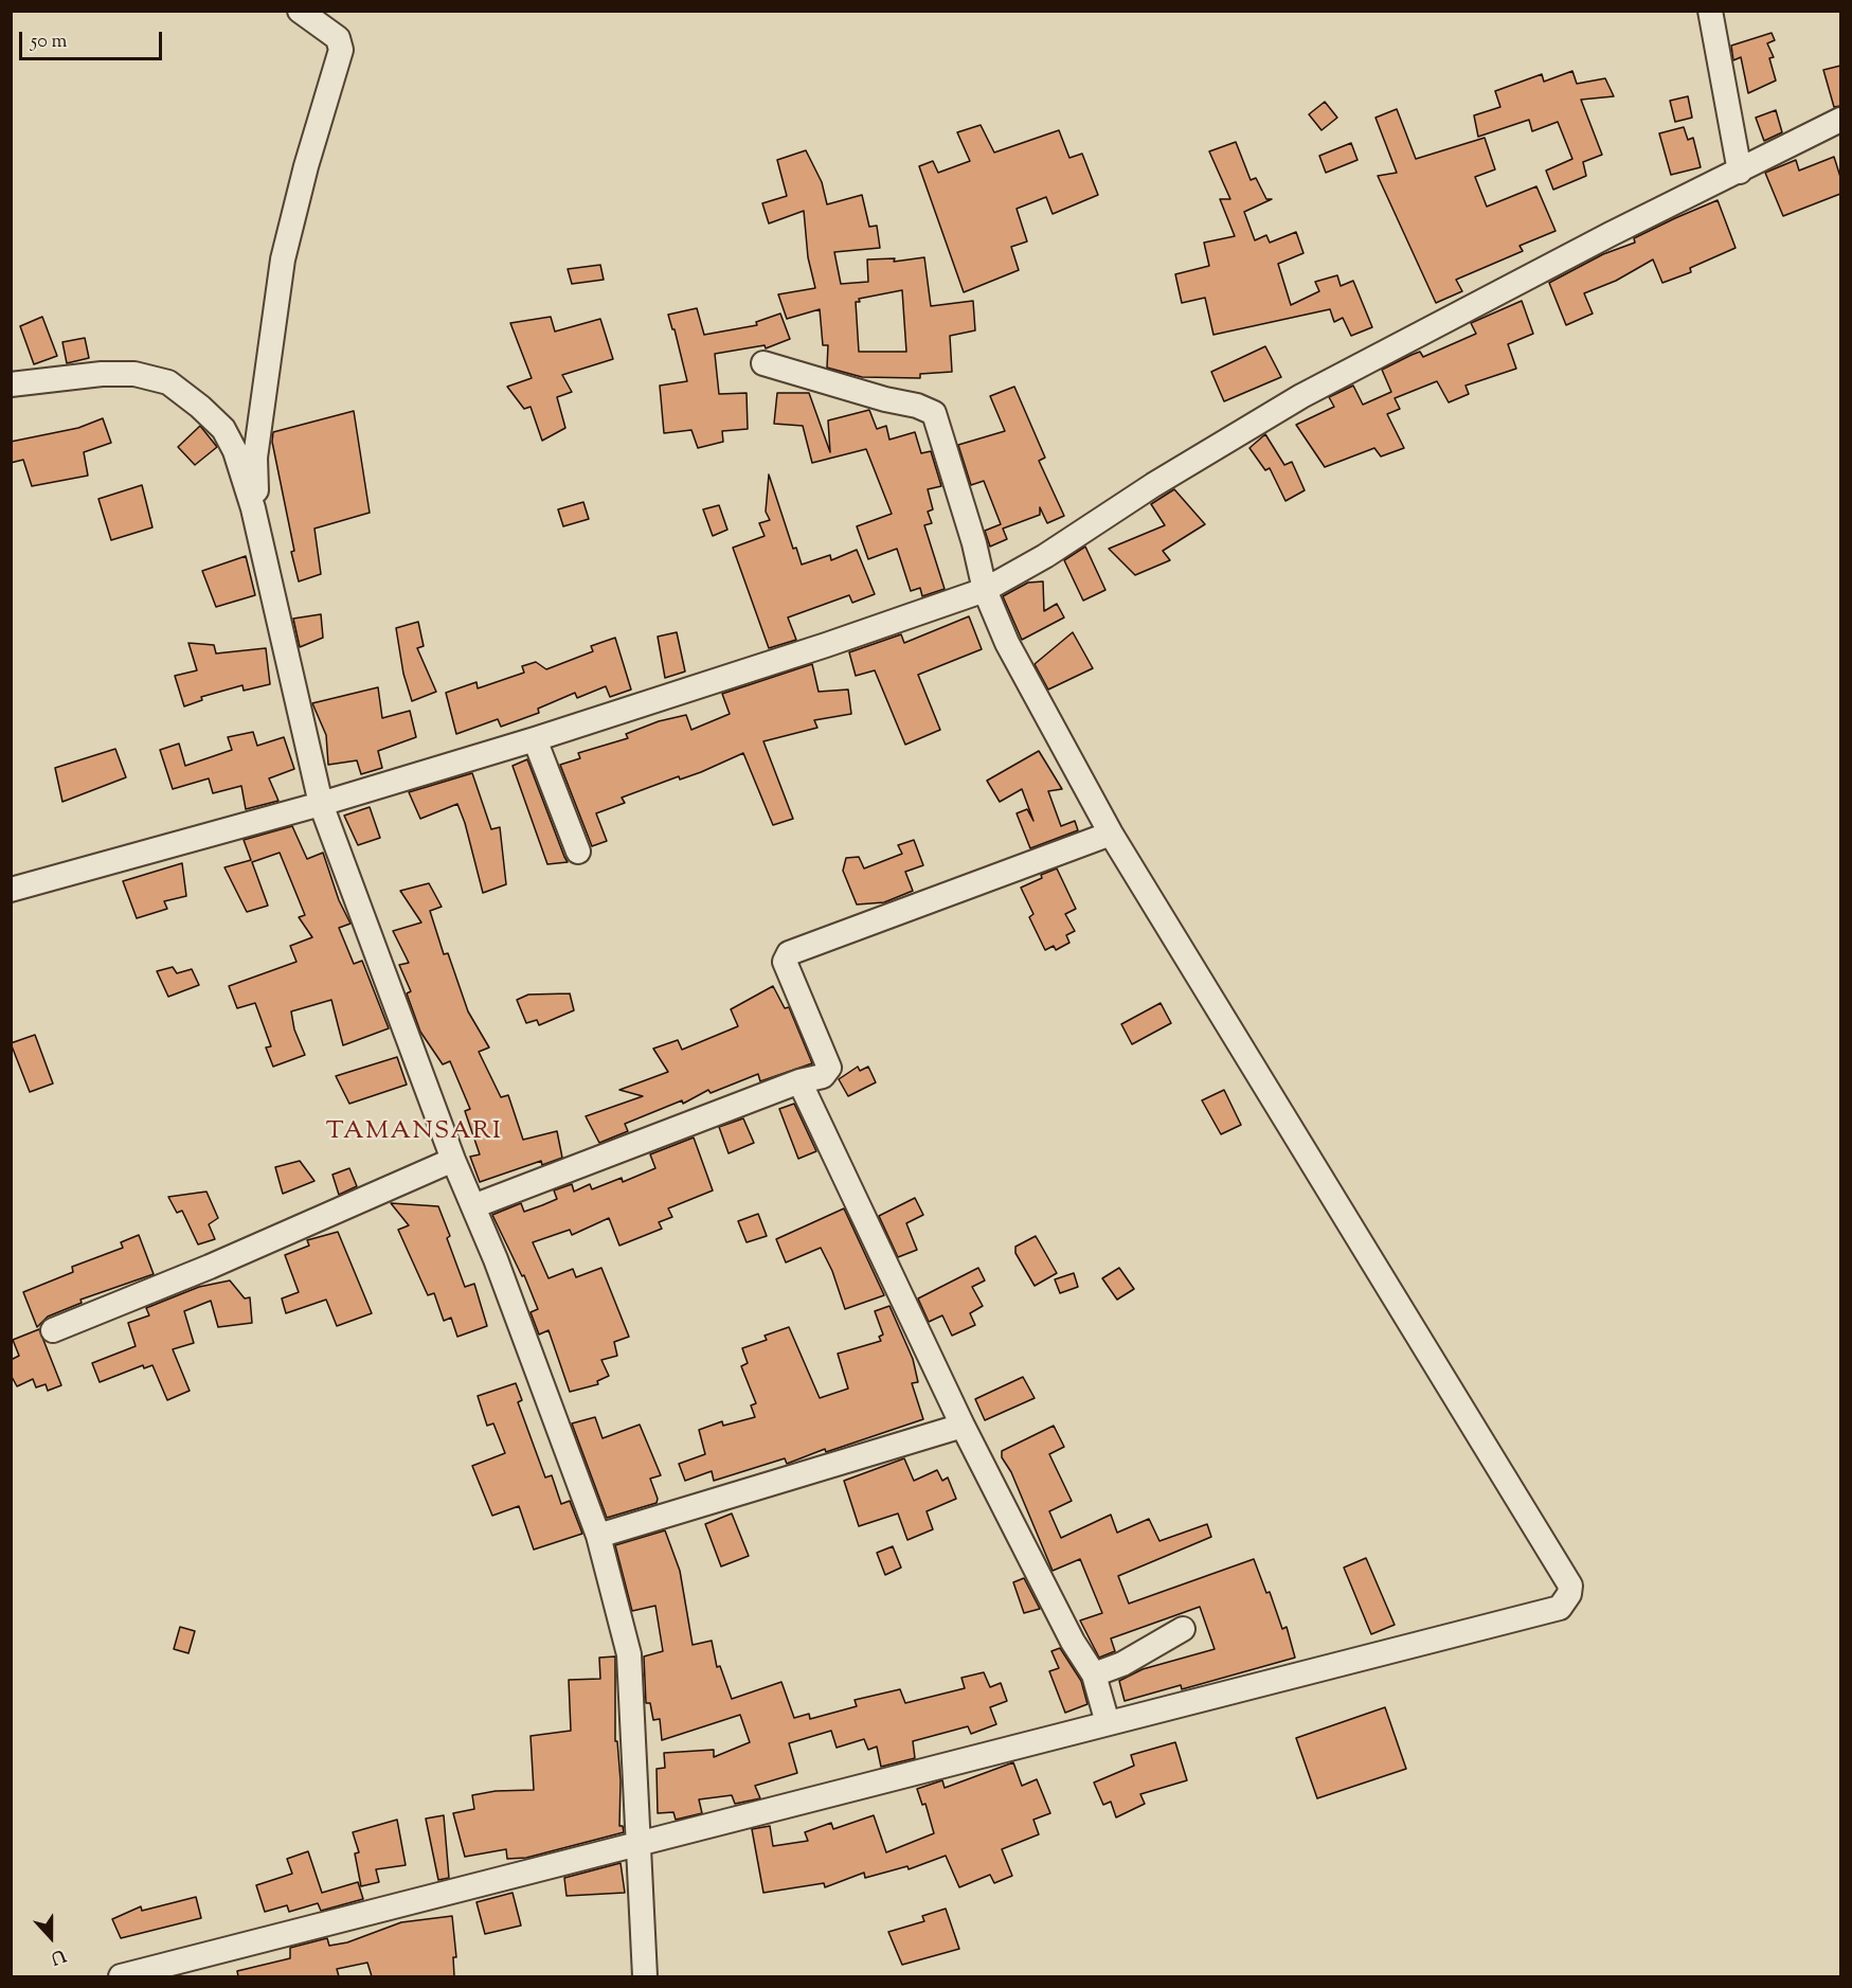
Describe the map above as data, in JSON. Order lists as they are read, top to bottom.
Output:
{
  "districts": ["TAMANSARI"],
  "scale_bar": "50 m",
  "north": "bottom"
}
